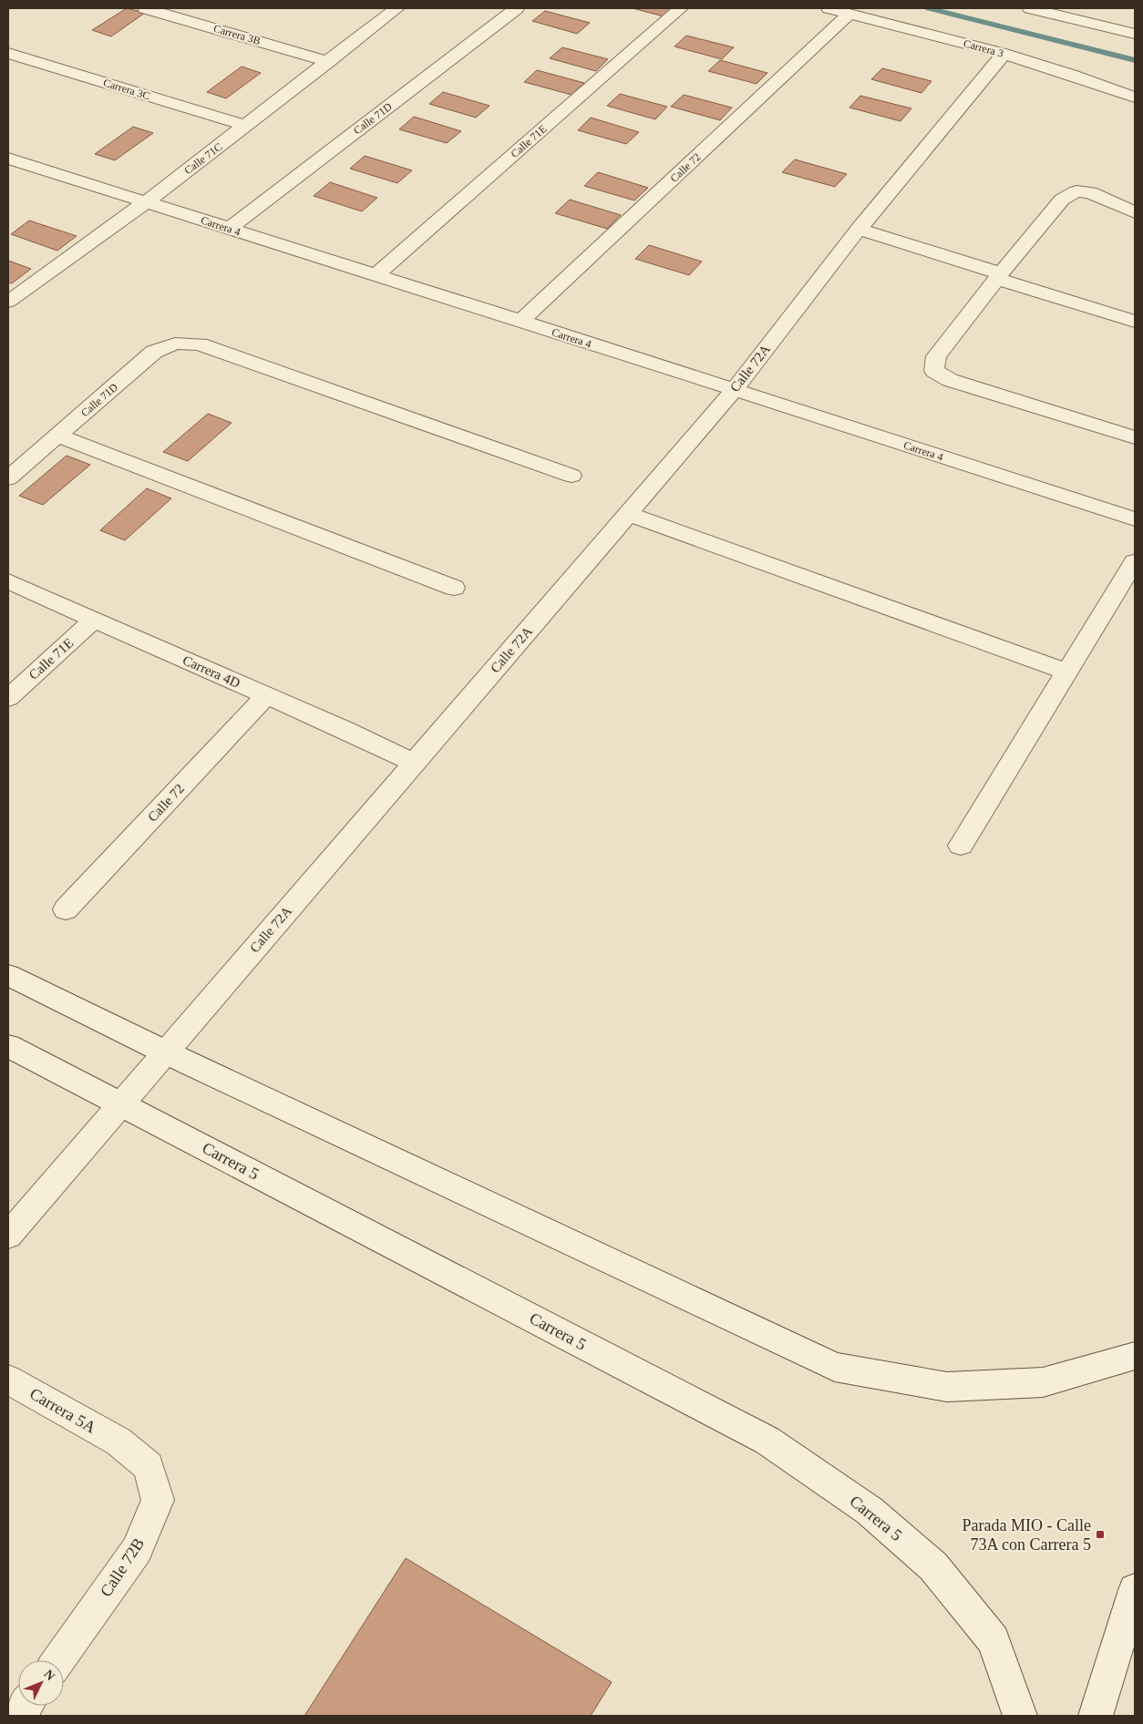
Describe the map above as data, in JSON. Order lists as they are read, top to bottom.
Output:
{
  "streets": {
    "street": [
      "Carrera 3B",
      "Carrera 3",
      "Carrera 3C",
      "Calle 71D",
      "Calle 71E",
      "Calle 71C",
      "Calle 72",
      "Carrera 4",
      "Calle 72A",
      "Carrera 4D",
      "Carrera 5",
      "Carrera 5A",
      "Calle 72B"
    ]
  },
  "crossings": [
    ["Carrera 3B", "Calle 71C"],
    ["Carrera 3", "Calle 72"],
    ["Carrera 3", "Calle 72A"],
    ["Carrera 3C", "Calle 71C"],
    ["Calle 71D", "Carrera 4"],
    ["Calle 71E", "Carrera 4"],
    ["Calle 71E", "Carrera 4D"],
    ["Calle 71C", "Carrera 4"],
    ["Calle 72", "Carrera 4"],
    ["Calle 72", "Carrera 4D"],
    ["Carrera 4", "Calle 72A"],
    ["Calle 72A", "Carrera 4D"],
    ["Calle 72A", "Carrera 5"],
    ["Carrera 5A", "Calle 72B"]
  ],
  "places": {
    "transit": ["Parada MIO - Calle 73A con Carrera 5"]
  },
  "north": "top right"
}
